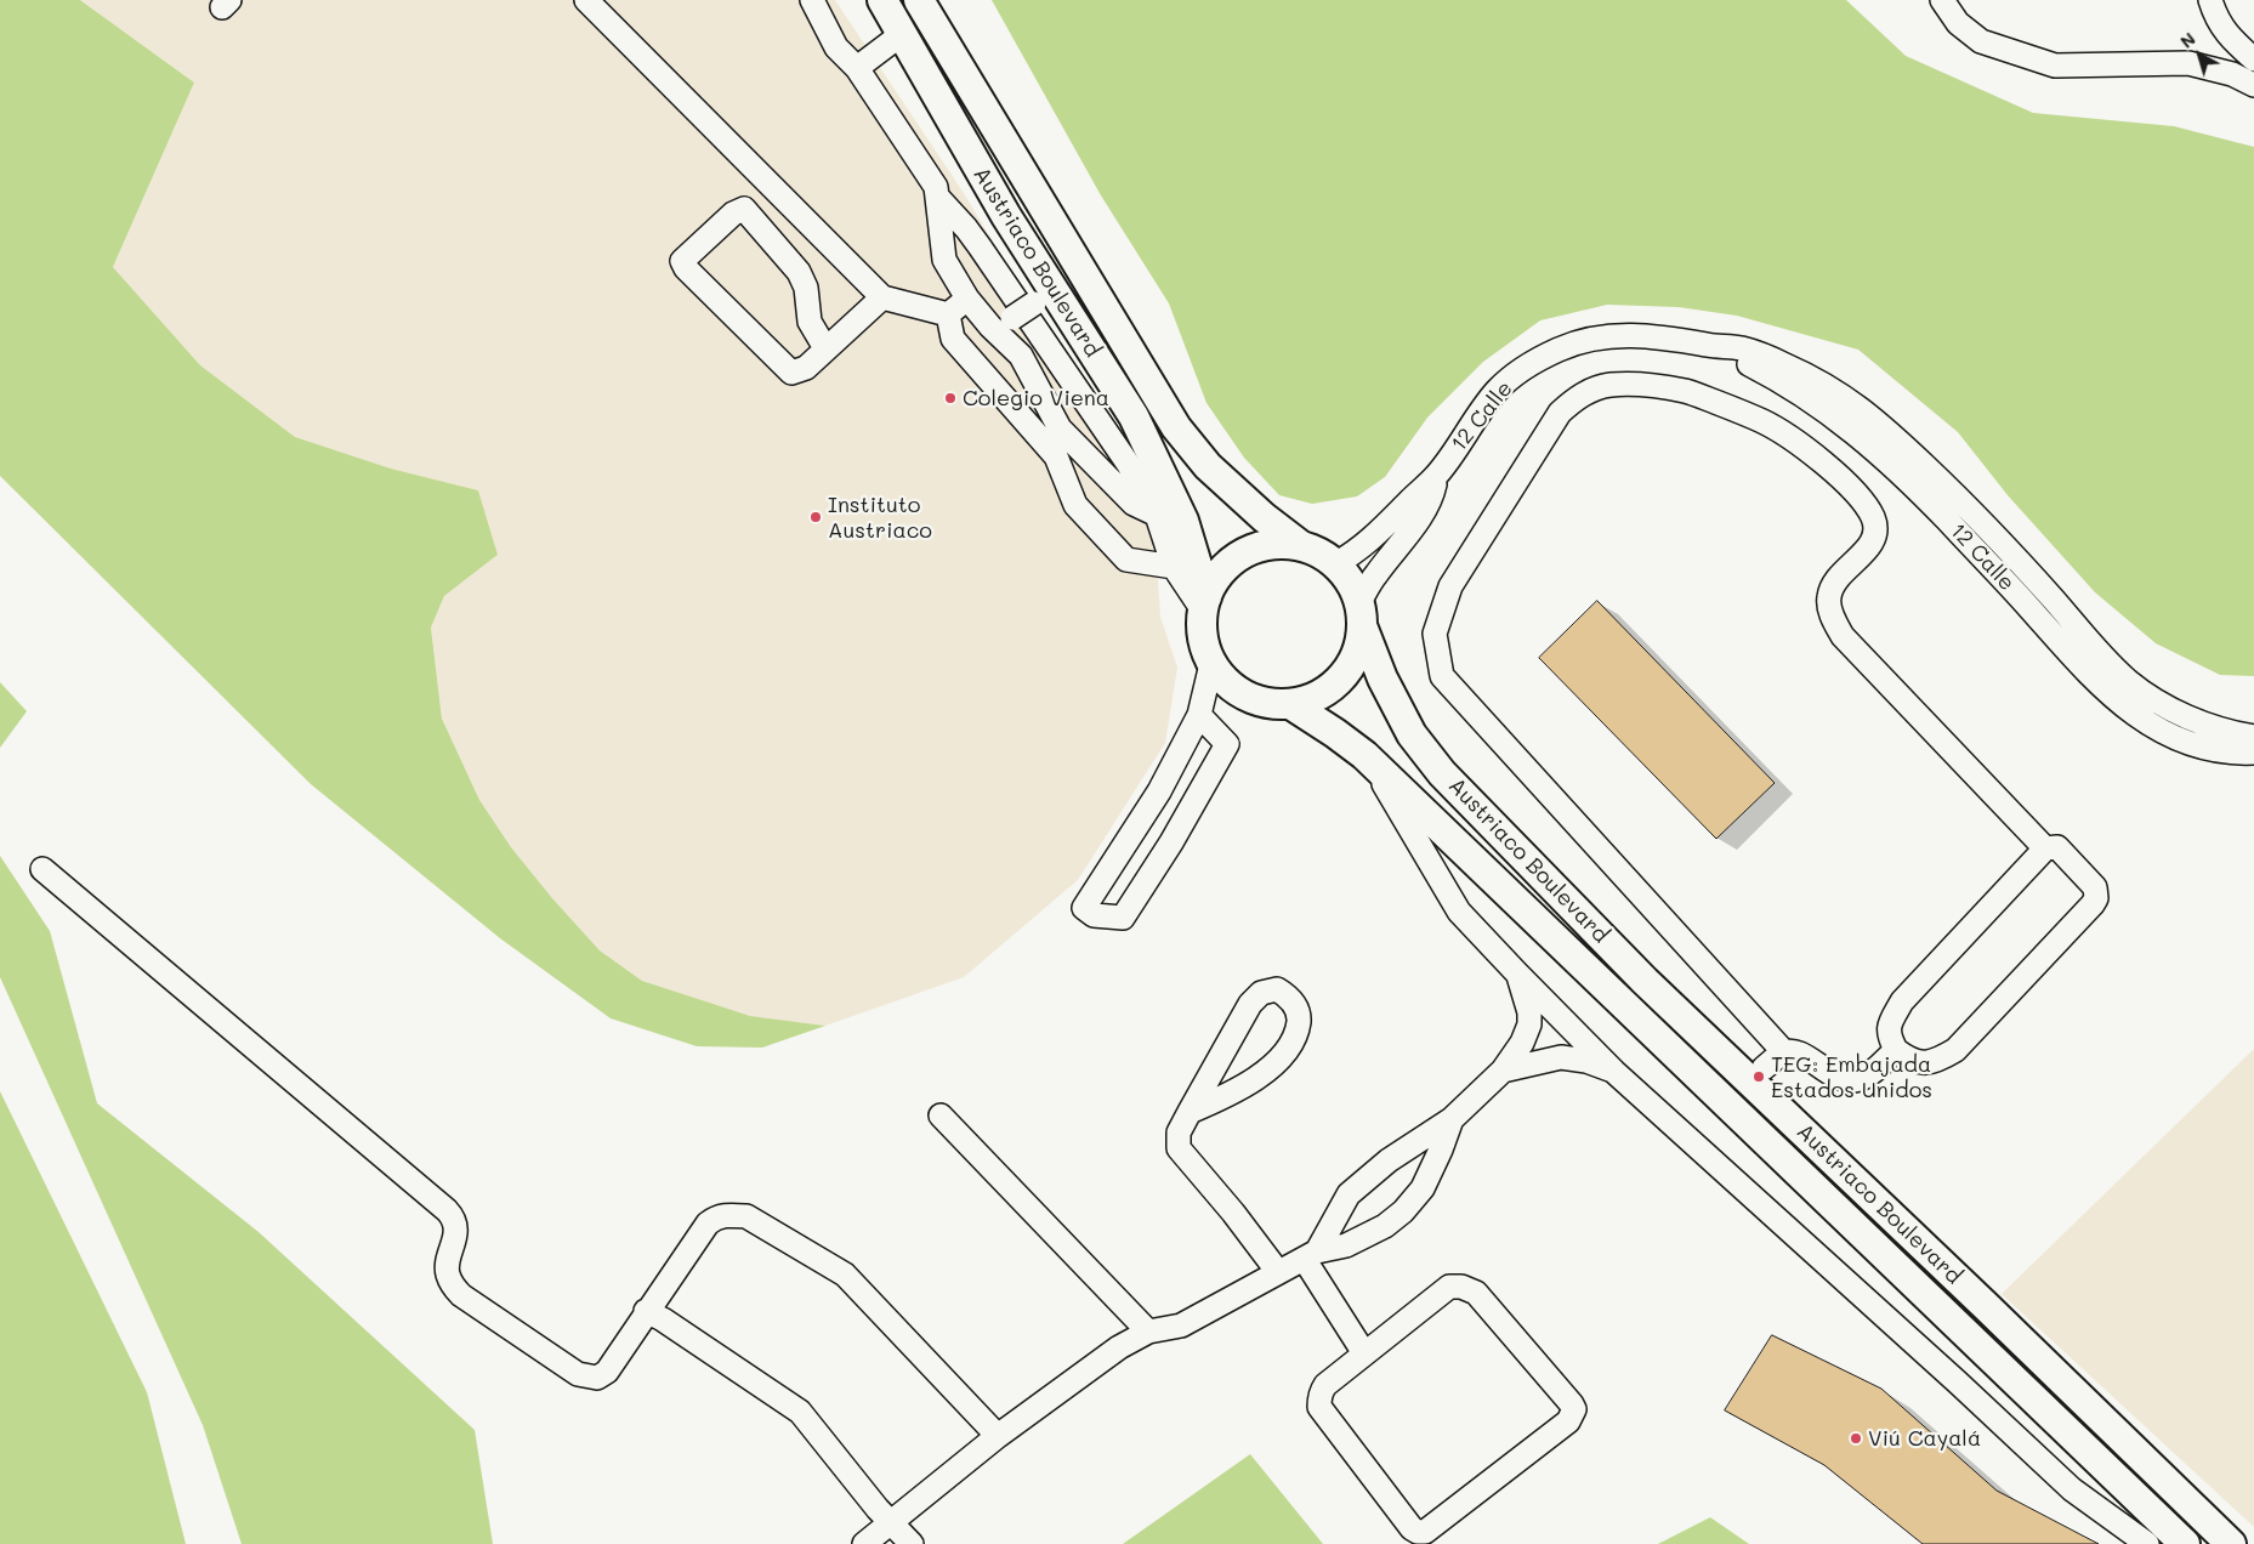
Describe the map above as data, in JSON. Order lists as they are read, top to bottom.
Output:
{
  "streets": {
    "main road": ["Austriaco Boulevard"],
    "street": ["12 Calle"]
  },
  "crossings": [
    ["Austriaco Boulevard", "12 Calle"]
  ],
  "places": [
    "Colegio Viena",
    "Instituto Austriaco",
    "TEG: Embajada Estados Unidos",
    "Viú Cayalá"
  ],
  "north": "top left"
}
